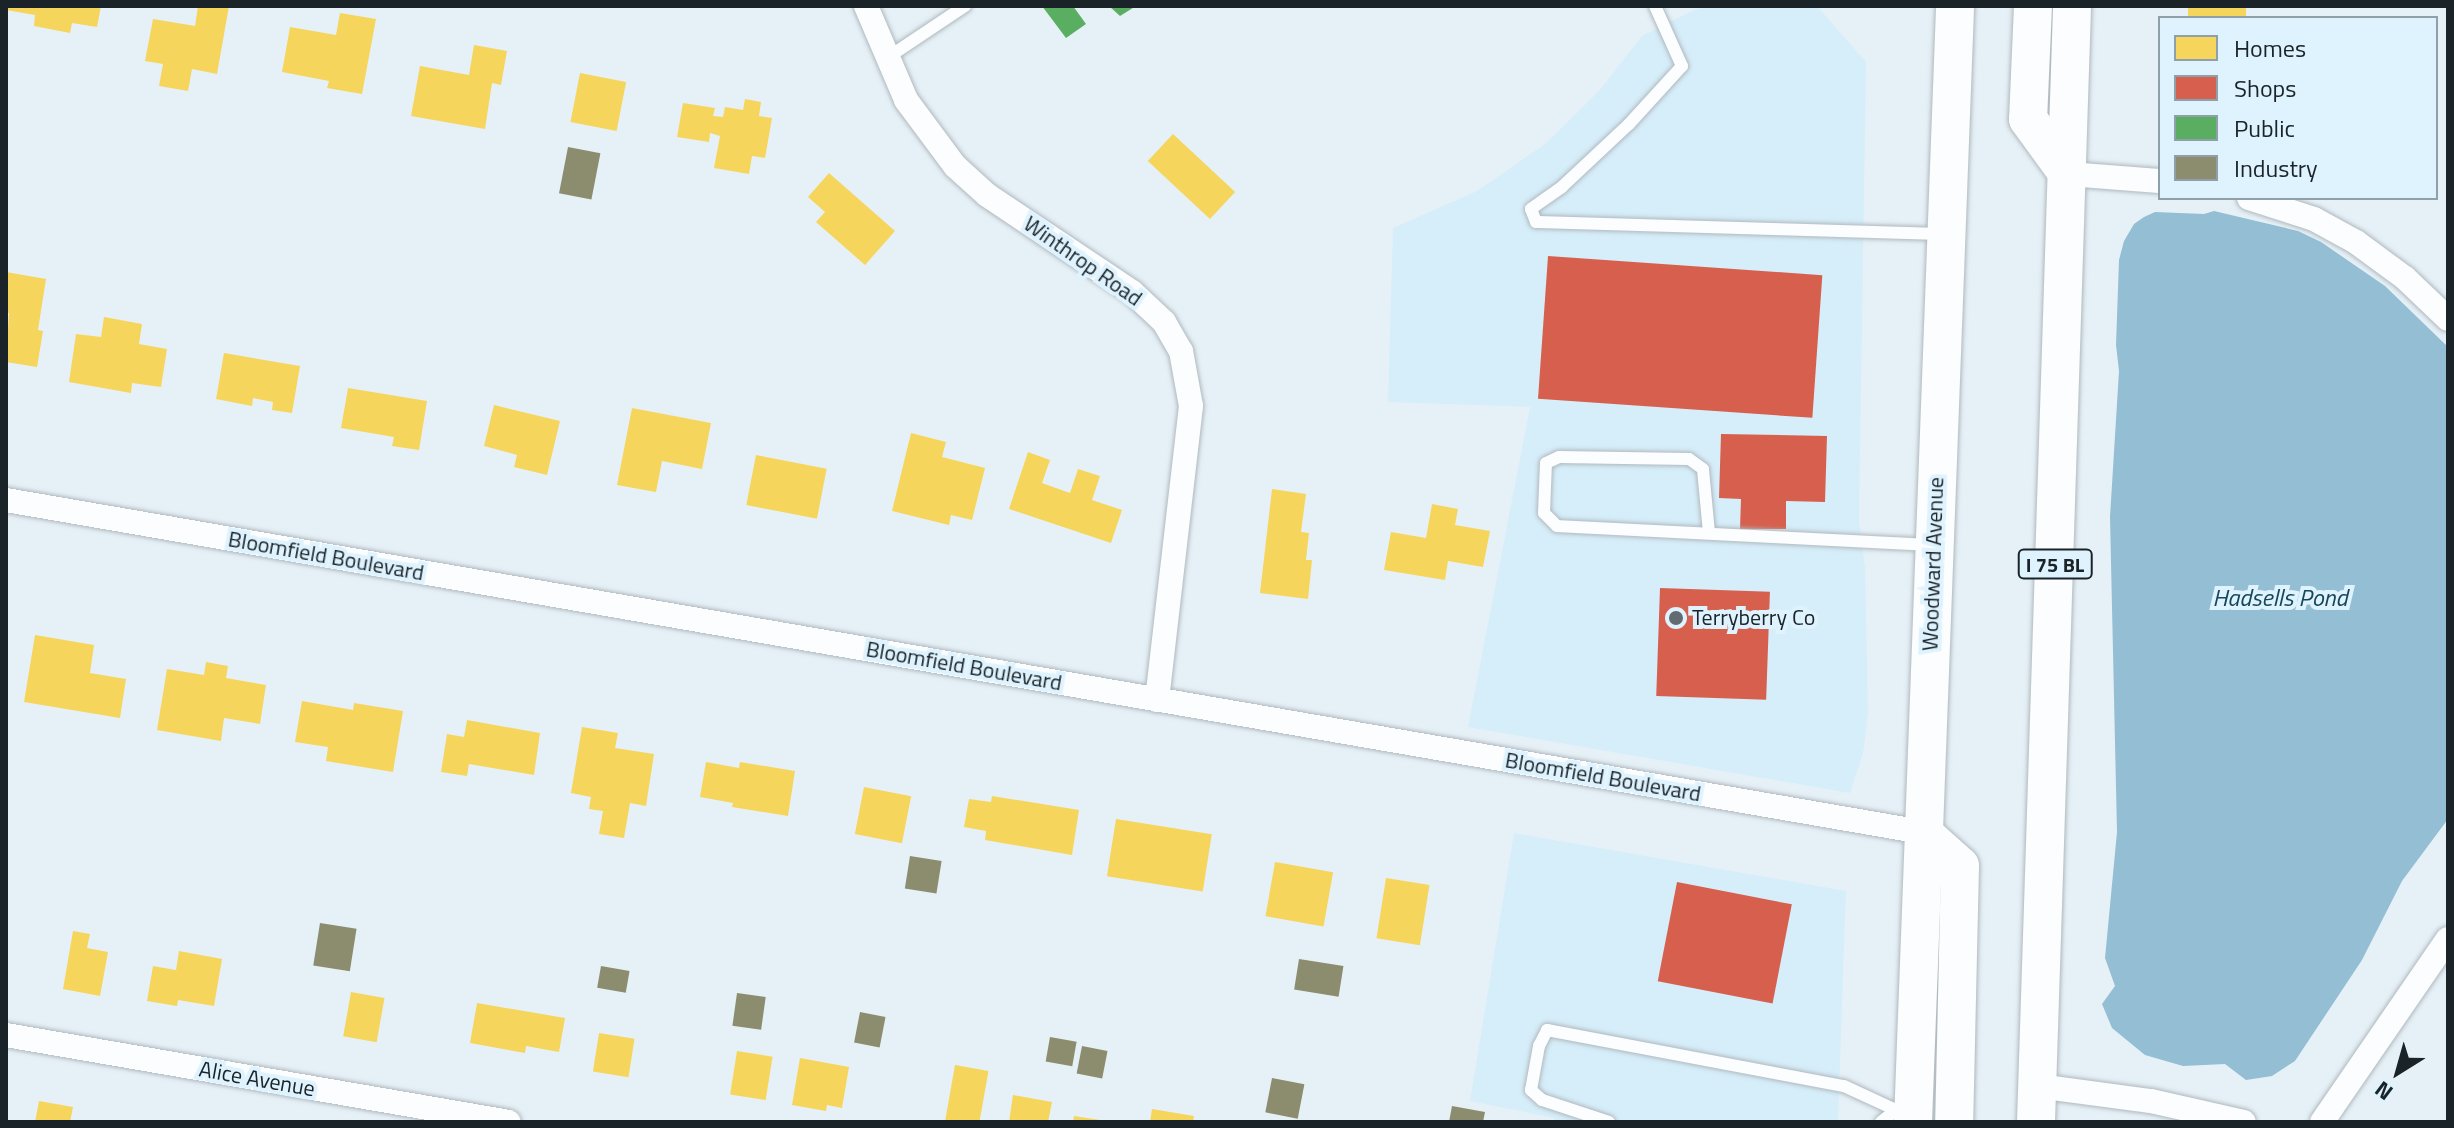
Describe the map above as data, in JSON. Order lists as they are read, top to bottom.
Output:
{
  "streets": {
    "main road": ["Woodward Avenue", "I 75 BL"],
    "street": ["Winthrop Road", "Bloomfield Boulevard", "Alice Avenue"]
  },
  "crossings": [
    ["Winthrop Road", "Bloomfield Boulevard"],
    ["Bloomfield Boulevard", "Woodward Avenue"]
  ],
  "water": ["Hadsells Pond"],
  "places": ["Terryberry Co"],
  "legend": [
    "Homes",
    "Shops",
    "Public",
    "Industry"
  ],
  "north": "bottom left"
}
